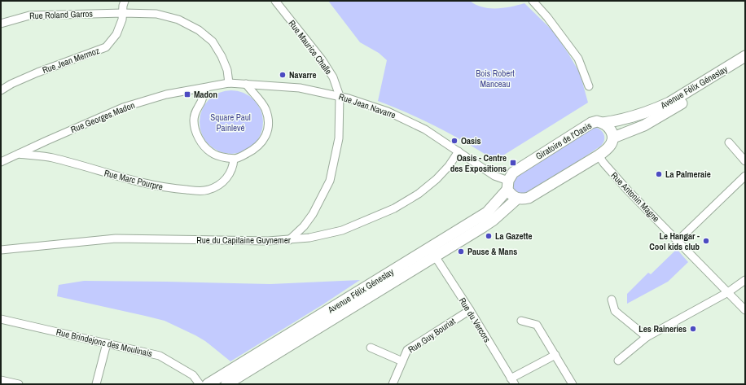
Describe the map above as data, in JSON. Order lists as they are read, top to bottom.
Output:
{
  "streets": {
    "main road": ["Avenue Félix Géneslay", "Giratoire de l'Oasis"],
    "street": [
      "Rue Roland Garros",
      "Rue Maurice Challe",
      "Rue Jean Mermoz",
      "Rue Jean Navarre",
      "Rue Georges Madon",
      "Rue Marc Pourpre",
      "Rue Antonin Magne",
      "Rue du Capitaine Guynemer",
      "Rue du Vercors",
      "Rue Guy Bouriat",
      "Rue Brindejonc des Moulinais"
    ]
  },
  "crossings": [
    ["Rue Roland Garros", "Rue Jean Mermoz"],
    ["Rue Roland Garros", "Rue Jean Navarre"],
    ["Rue Roland Garros", "Rue Georges Madon"],
    ["Rue Roland Garros", "Rue Marc Pourpre"],
    ["Rue Maurice Challe", "Rue Jean Navarre"],
    ["Avenue Félix Géneslay", "Rue Jean Navarre"],
    ["Avenue Félix Géneslay", "Giratoire de l'Oasis"],
    ["Avenue Félix Géneslay", "Rue du Vercors"],
    ["Rue Jean Navarre", "Rue Georges Madon"],
    ["Rue Jean Navarre", "Giratoire de l'Oasis"],
    ["Rue Jean Navarre", "Rue Marc Pourpre"],
    ["Rue Jean Navarre", "Rue du Capitaine Guynemer"],
    ["Rue Georges Madon", "Rue Marc Pourpre"],
    ["Rue du Vercors", "Rue Guy Bouriat"]
  ],
  "parks": ["Bois Robert Manceau", "Square Paul Painlevé"],
  "places": {
    "other": [
      "Navarre",
      "Oasis",
      "La Palmeraie",
      "La Gazette",
      "Le Hangar - Cool kids club",
      "Pause & Mans",
      "Les Raineries"
    ],
    "transit": ["Madon", "Oasis - Centre des Expositions"]
  }
}
